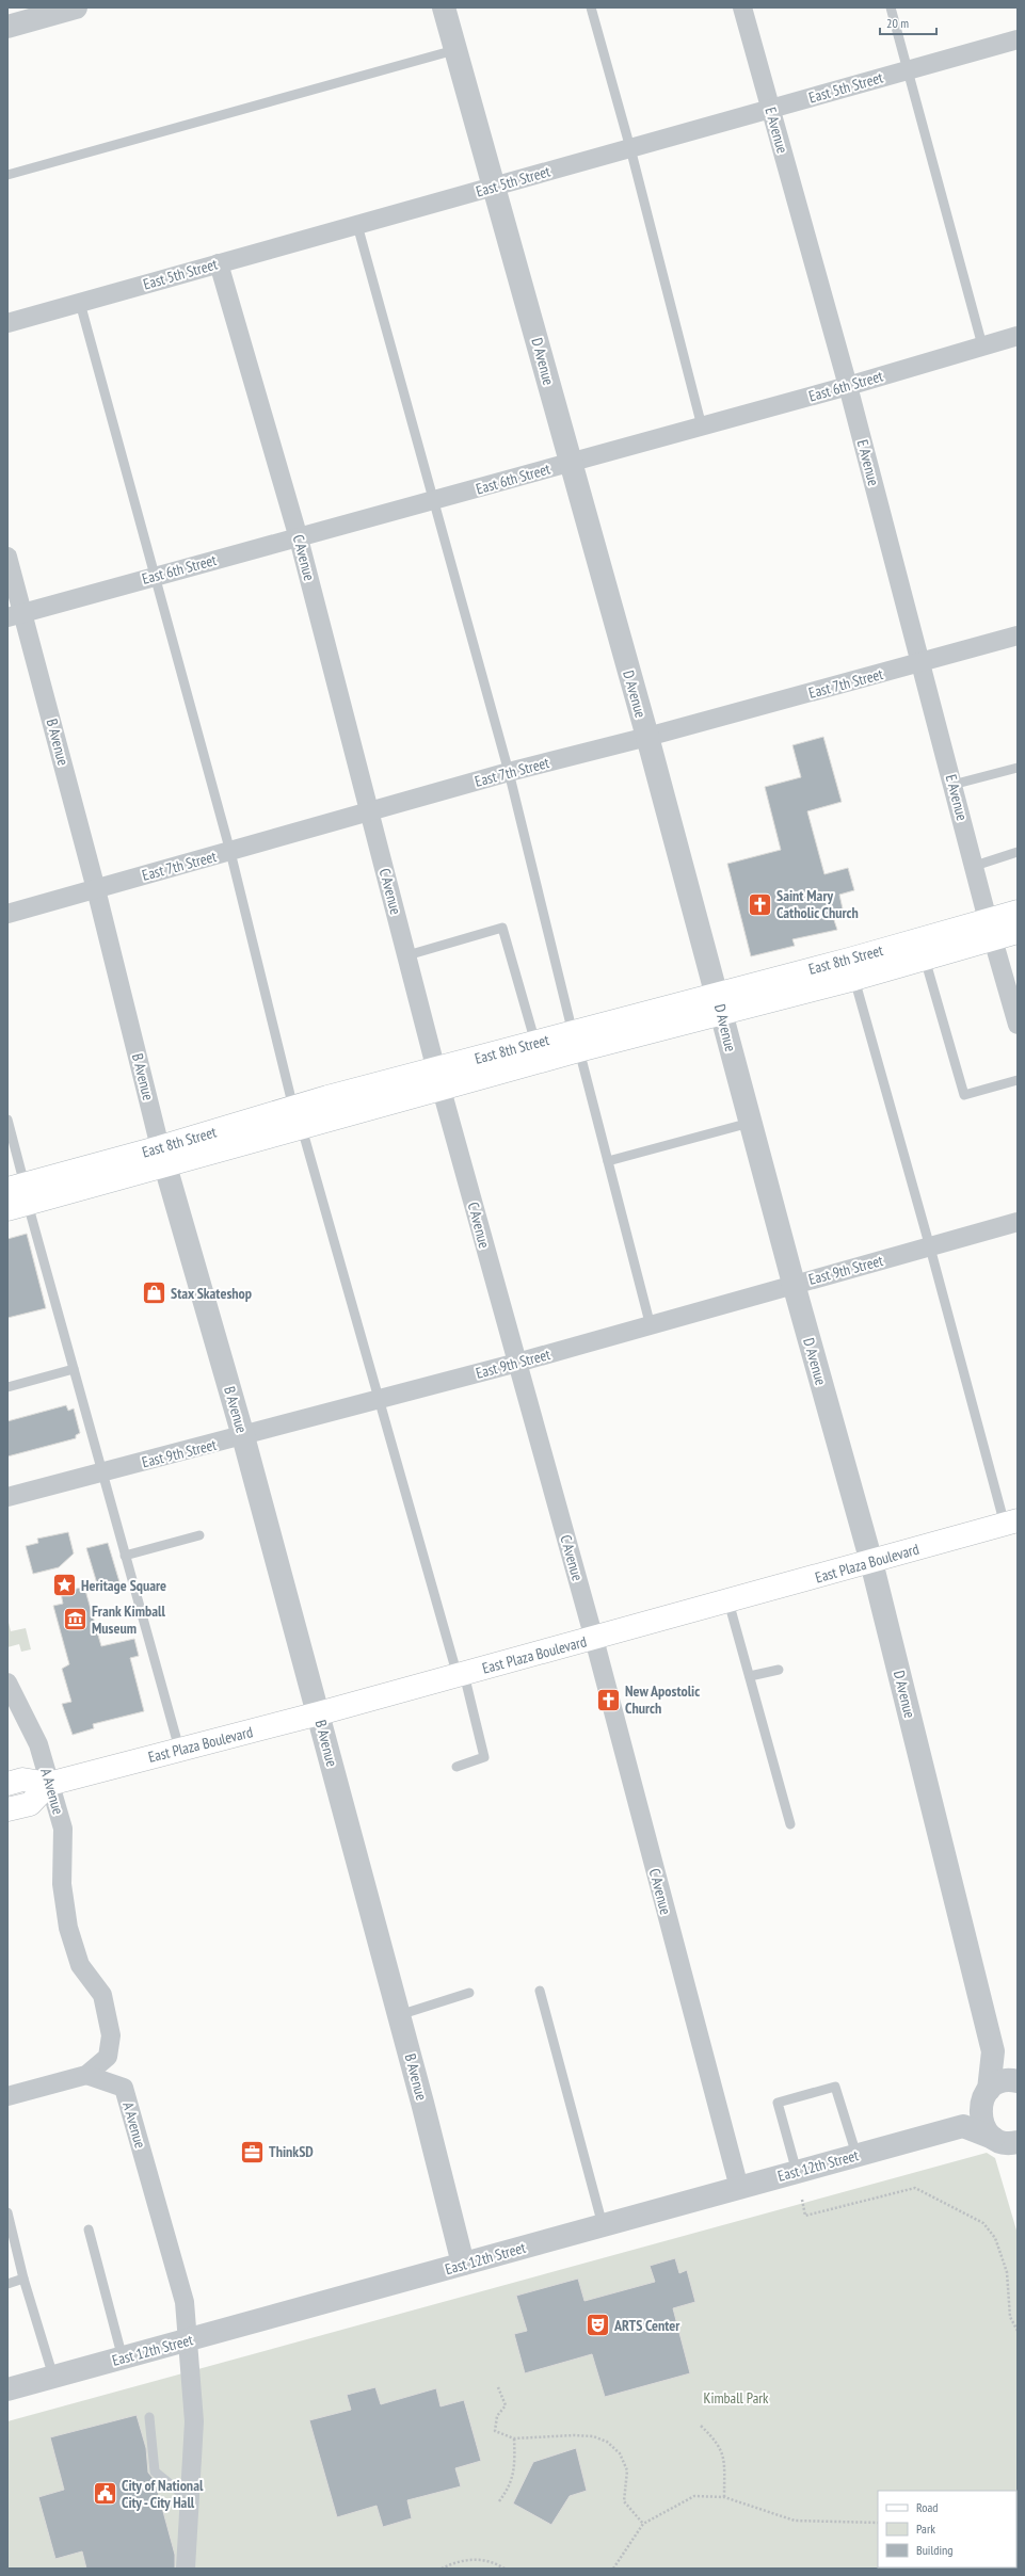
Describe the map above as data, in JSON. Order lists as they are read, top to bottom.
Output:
{
  "streets": {
    "main road": ["East 8th Street", "East Plaza Boulevard"],
    "street": [
      "East 5th Street",
      "E Avenue",
      "D Avenue",
      "East 6th Street",
      "C Avenue",
      "East 7th Street",
      "B Avenue",
      "East 9th Street",
      "A Avenue",
      "East 12th Street"
    ]
  },
  "crossings": [
    ["East 5th Street", "E Avenue"],
    ["East 5th Street", "D Avenue"],
    ["East 5th Street", "C Avenue"],
    ["E Avenue", "East 6th Street"],
    ["E Avenue", "East 7th Street"],
    ["E Avenue", "East 8th Street"],
    ["D Avenue", "East 6th Street"],
    ["D Avenue", "East 7th Street"],
    ["D Avenue", "East 8th Street"],
    ["D Avenue", "East 9th Street"],
    ["D Avenue", "East Plaza Boulevard"],
    ["East 6th Street", "C Avenue"],
    ["East 6th Street", "B Avenue"],
    ["C Avenue", "East 7th Street"],
    ["C Avenue", "East 8th Street"],
    ["C Avenue", "East 9th Street"],
    ["C Avenue", "East Plaza Boulevard"],
    ["C Avenue", "East 12th Street"],
    ["East 7th Street", "B Avenue"],
    ["B Avenue", "East 8th Street"],
    ["B Avenue", "East 9th Street"],
    ["B Avenue", "East Plaza Boulevard"],
    ["B Avenue", "East 12th Street"],
    ["East Plaza Boulevard", "A Avenue"],
    ["A Avenue", "East 12th Street"]
  ],
  "parks": ["Kimball Park"],
  "places": {
    "church": ["Saint Mary Catholic Church", "New Apostolic Church"],
    "shop": ["Stax Skateshop"],
    "place": ["Heritage Square"],
    "museum": ["Frank Kimball Museum"],
    "office": ["ThinkSD"],
    "theatre": ["ARTS Center"],
    "public building": ["City of National City - City Hall"]
  },
  "legend": ["Road", "Park", "Building"],
  "scale_bar": "20 m"
}
